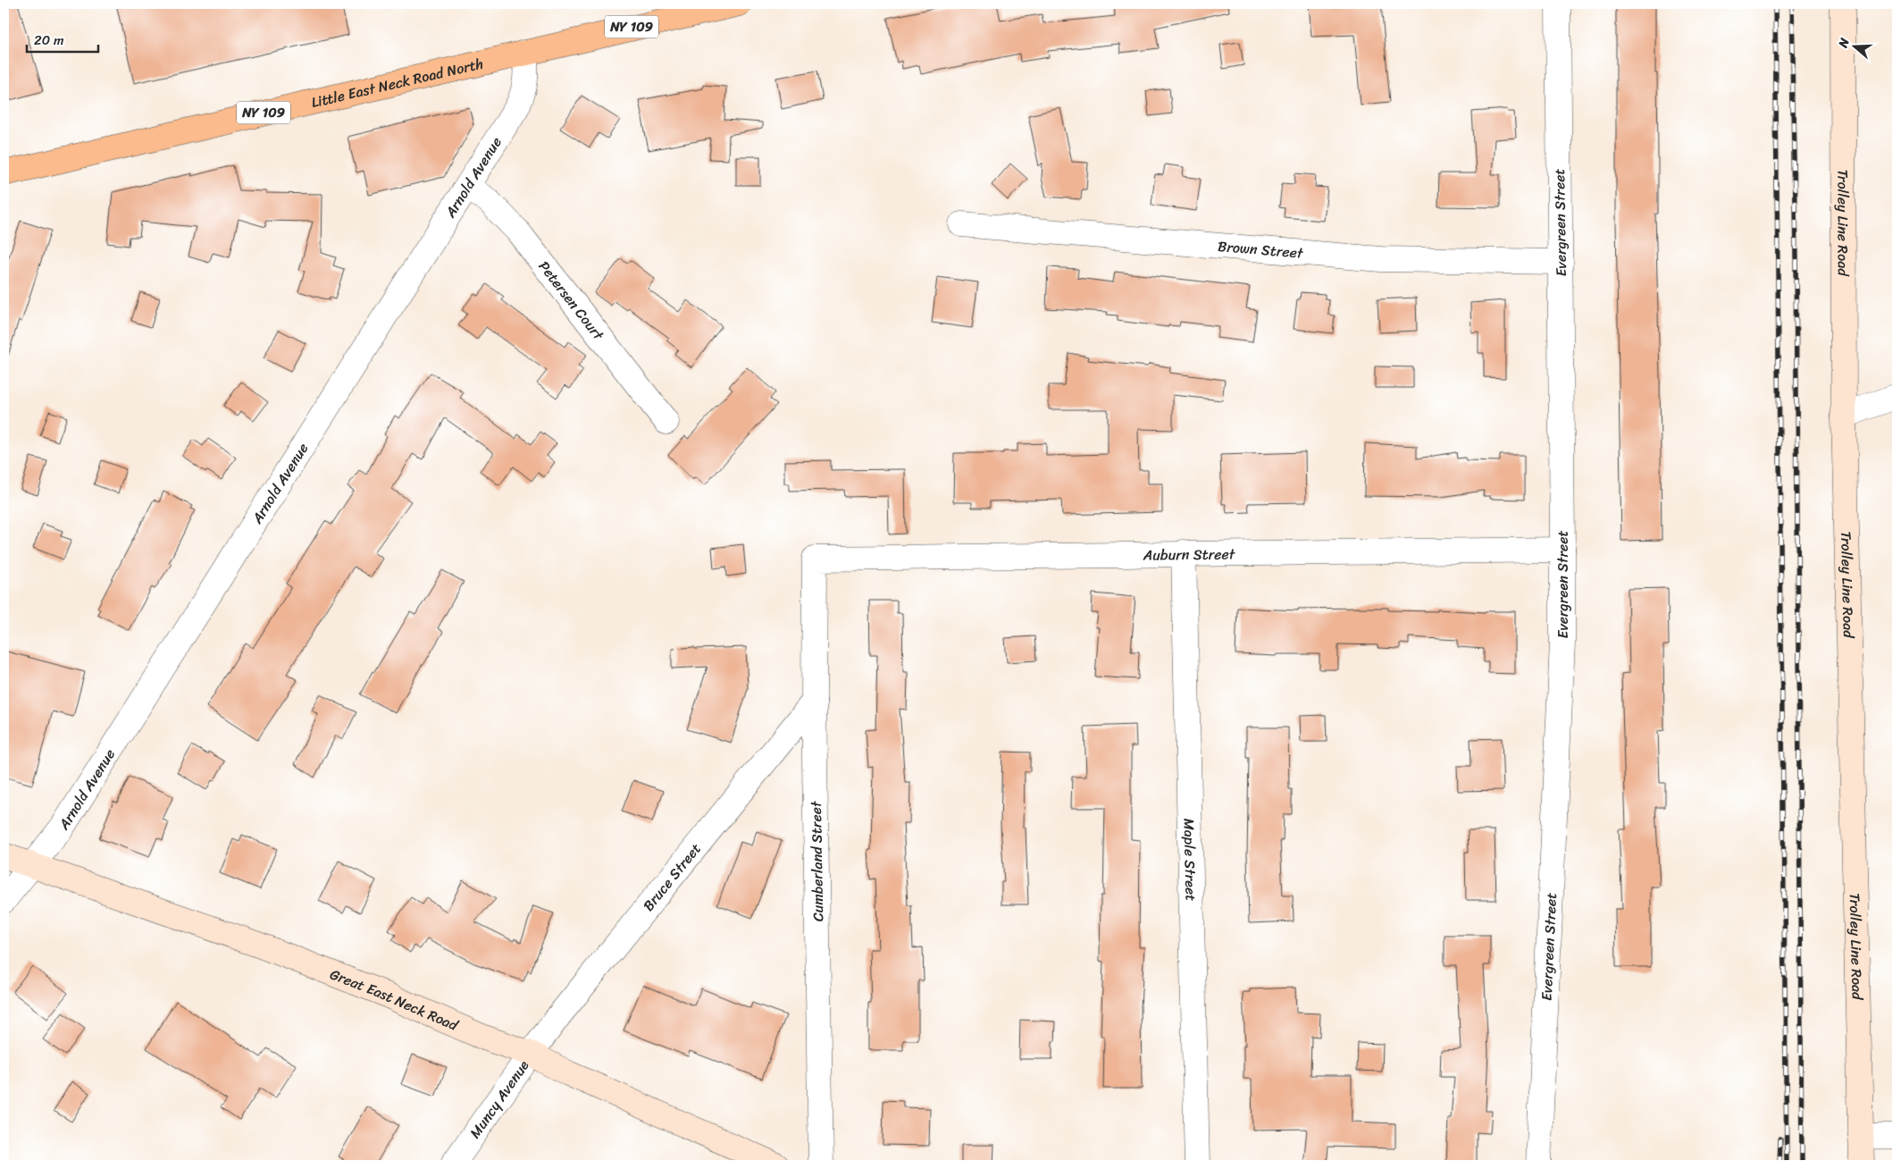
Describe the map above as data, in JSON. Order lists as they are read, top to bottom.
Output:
{
  "streets": {
    "main road": [
      "NY 109",
      "Little East Neck Road North",
      "Trolley Line Road",
      "Great East Neck Road"
    ],
    "street": [
      "Arnold Avenue",
      "Evergreen Street",
      "Brown Street",
      "Petersen Court",
      "Auburn Street",
      "Maple Street",
      "Cumberland Street",
      "Bruce Street",
      "Muncy Avenue"
    ]
  },
  "crossings": [
    ["Little East Neck Road North", "Arnold Avenue"],
    ["Arnold Avenue", "Petersen Court"],
    ["Arnold Avenue", "Great East Neck Road"],
    ["Evergreen Street", "Brown Street"],
    ["Evergreen Street", "Auburn Street"],
    ["Auburn Street", "Maple Street"],
    ["Auburn Street", "Cumberland Street"],
    ["Cumberland Street", "Bruce Street"],
    ["Bruce Street", "Great East Neck Road"],
    ["Bruce Street", "Muncy Avenue"],
    ["Great East Neck Road", "Muncy Avenue"]
  ],
  "scale_bar": "20 m",
  "north": "left"
}
